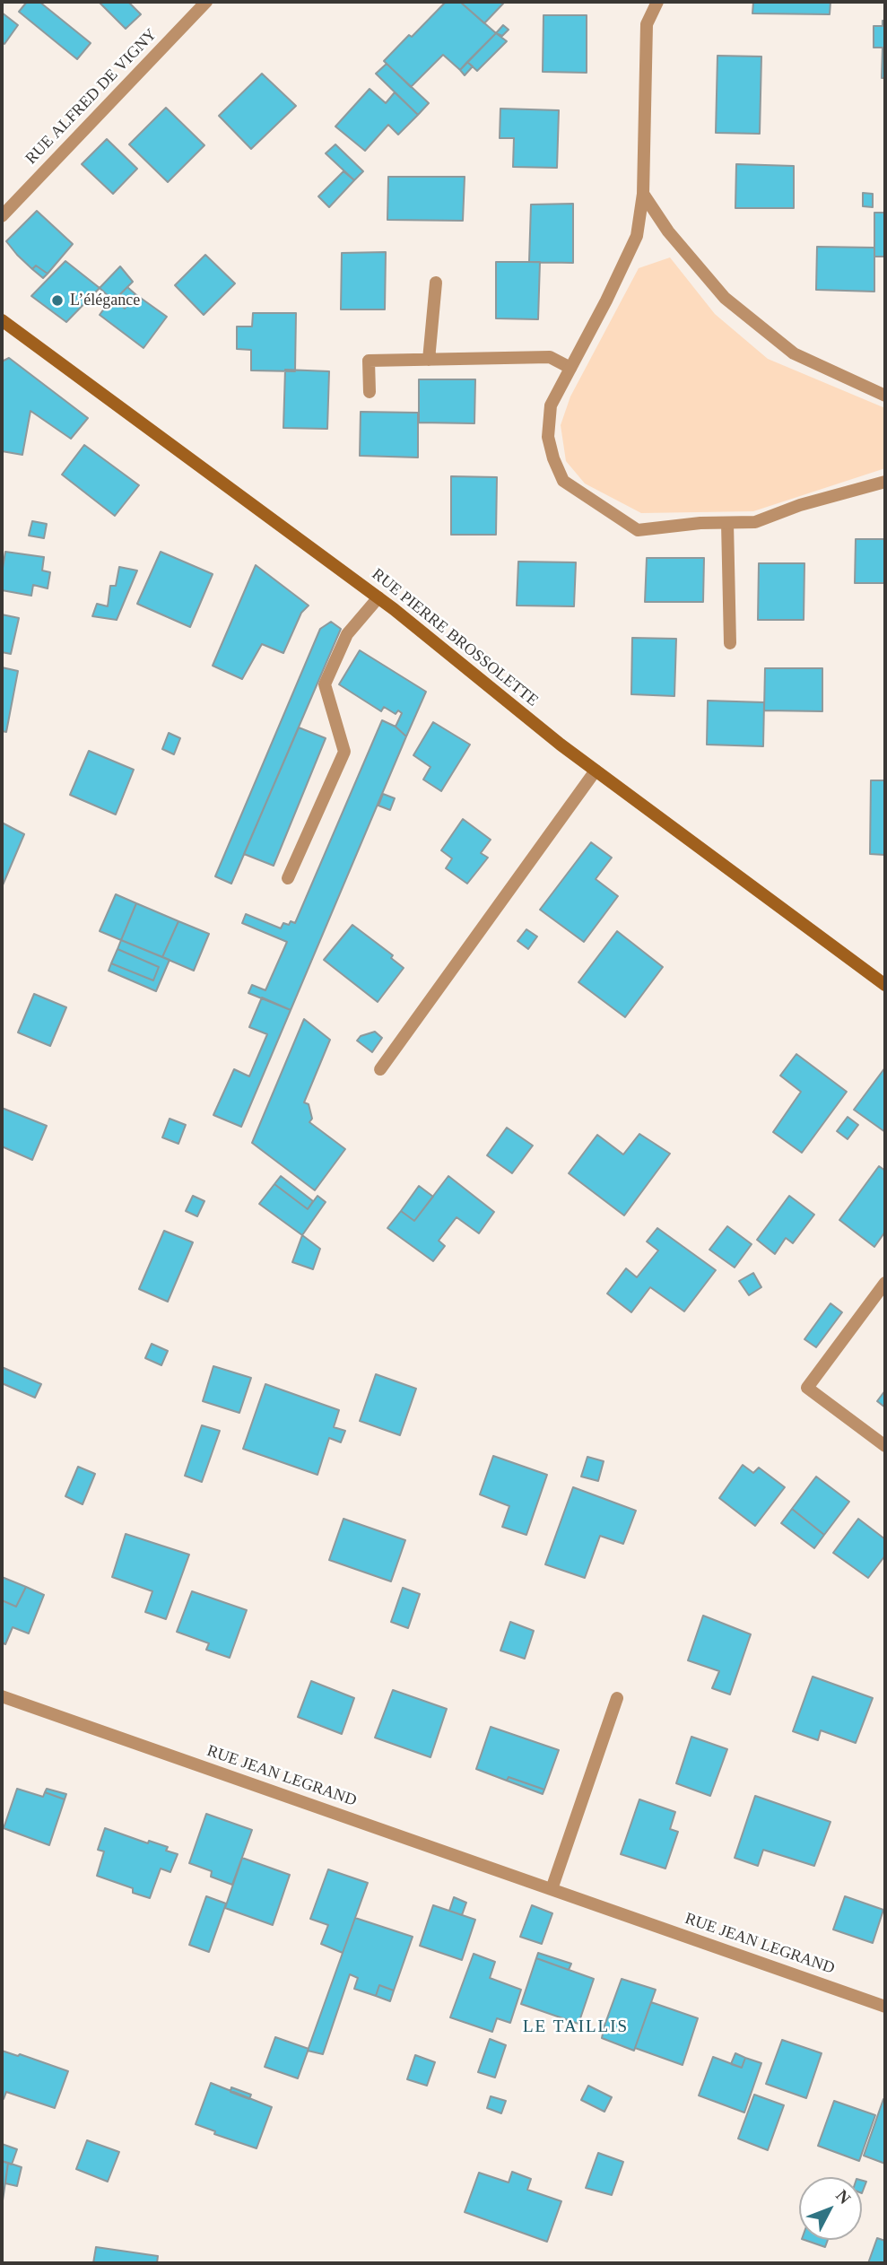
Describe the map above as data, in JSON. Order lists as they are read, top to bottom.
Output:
{
  "streets": {
    "street": ["RUE ALFRED DE VIGNY", "RUE PIERRE BROSSOLETTE", "RUE JEAN LEGRAND"]
  },
  "districts": ["LE TAILLIS"],
  "places": ["L’élégance"],
  "north": "top right"
}
